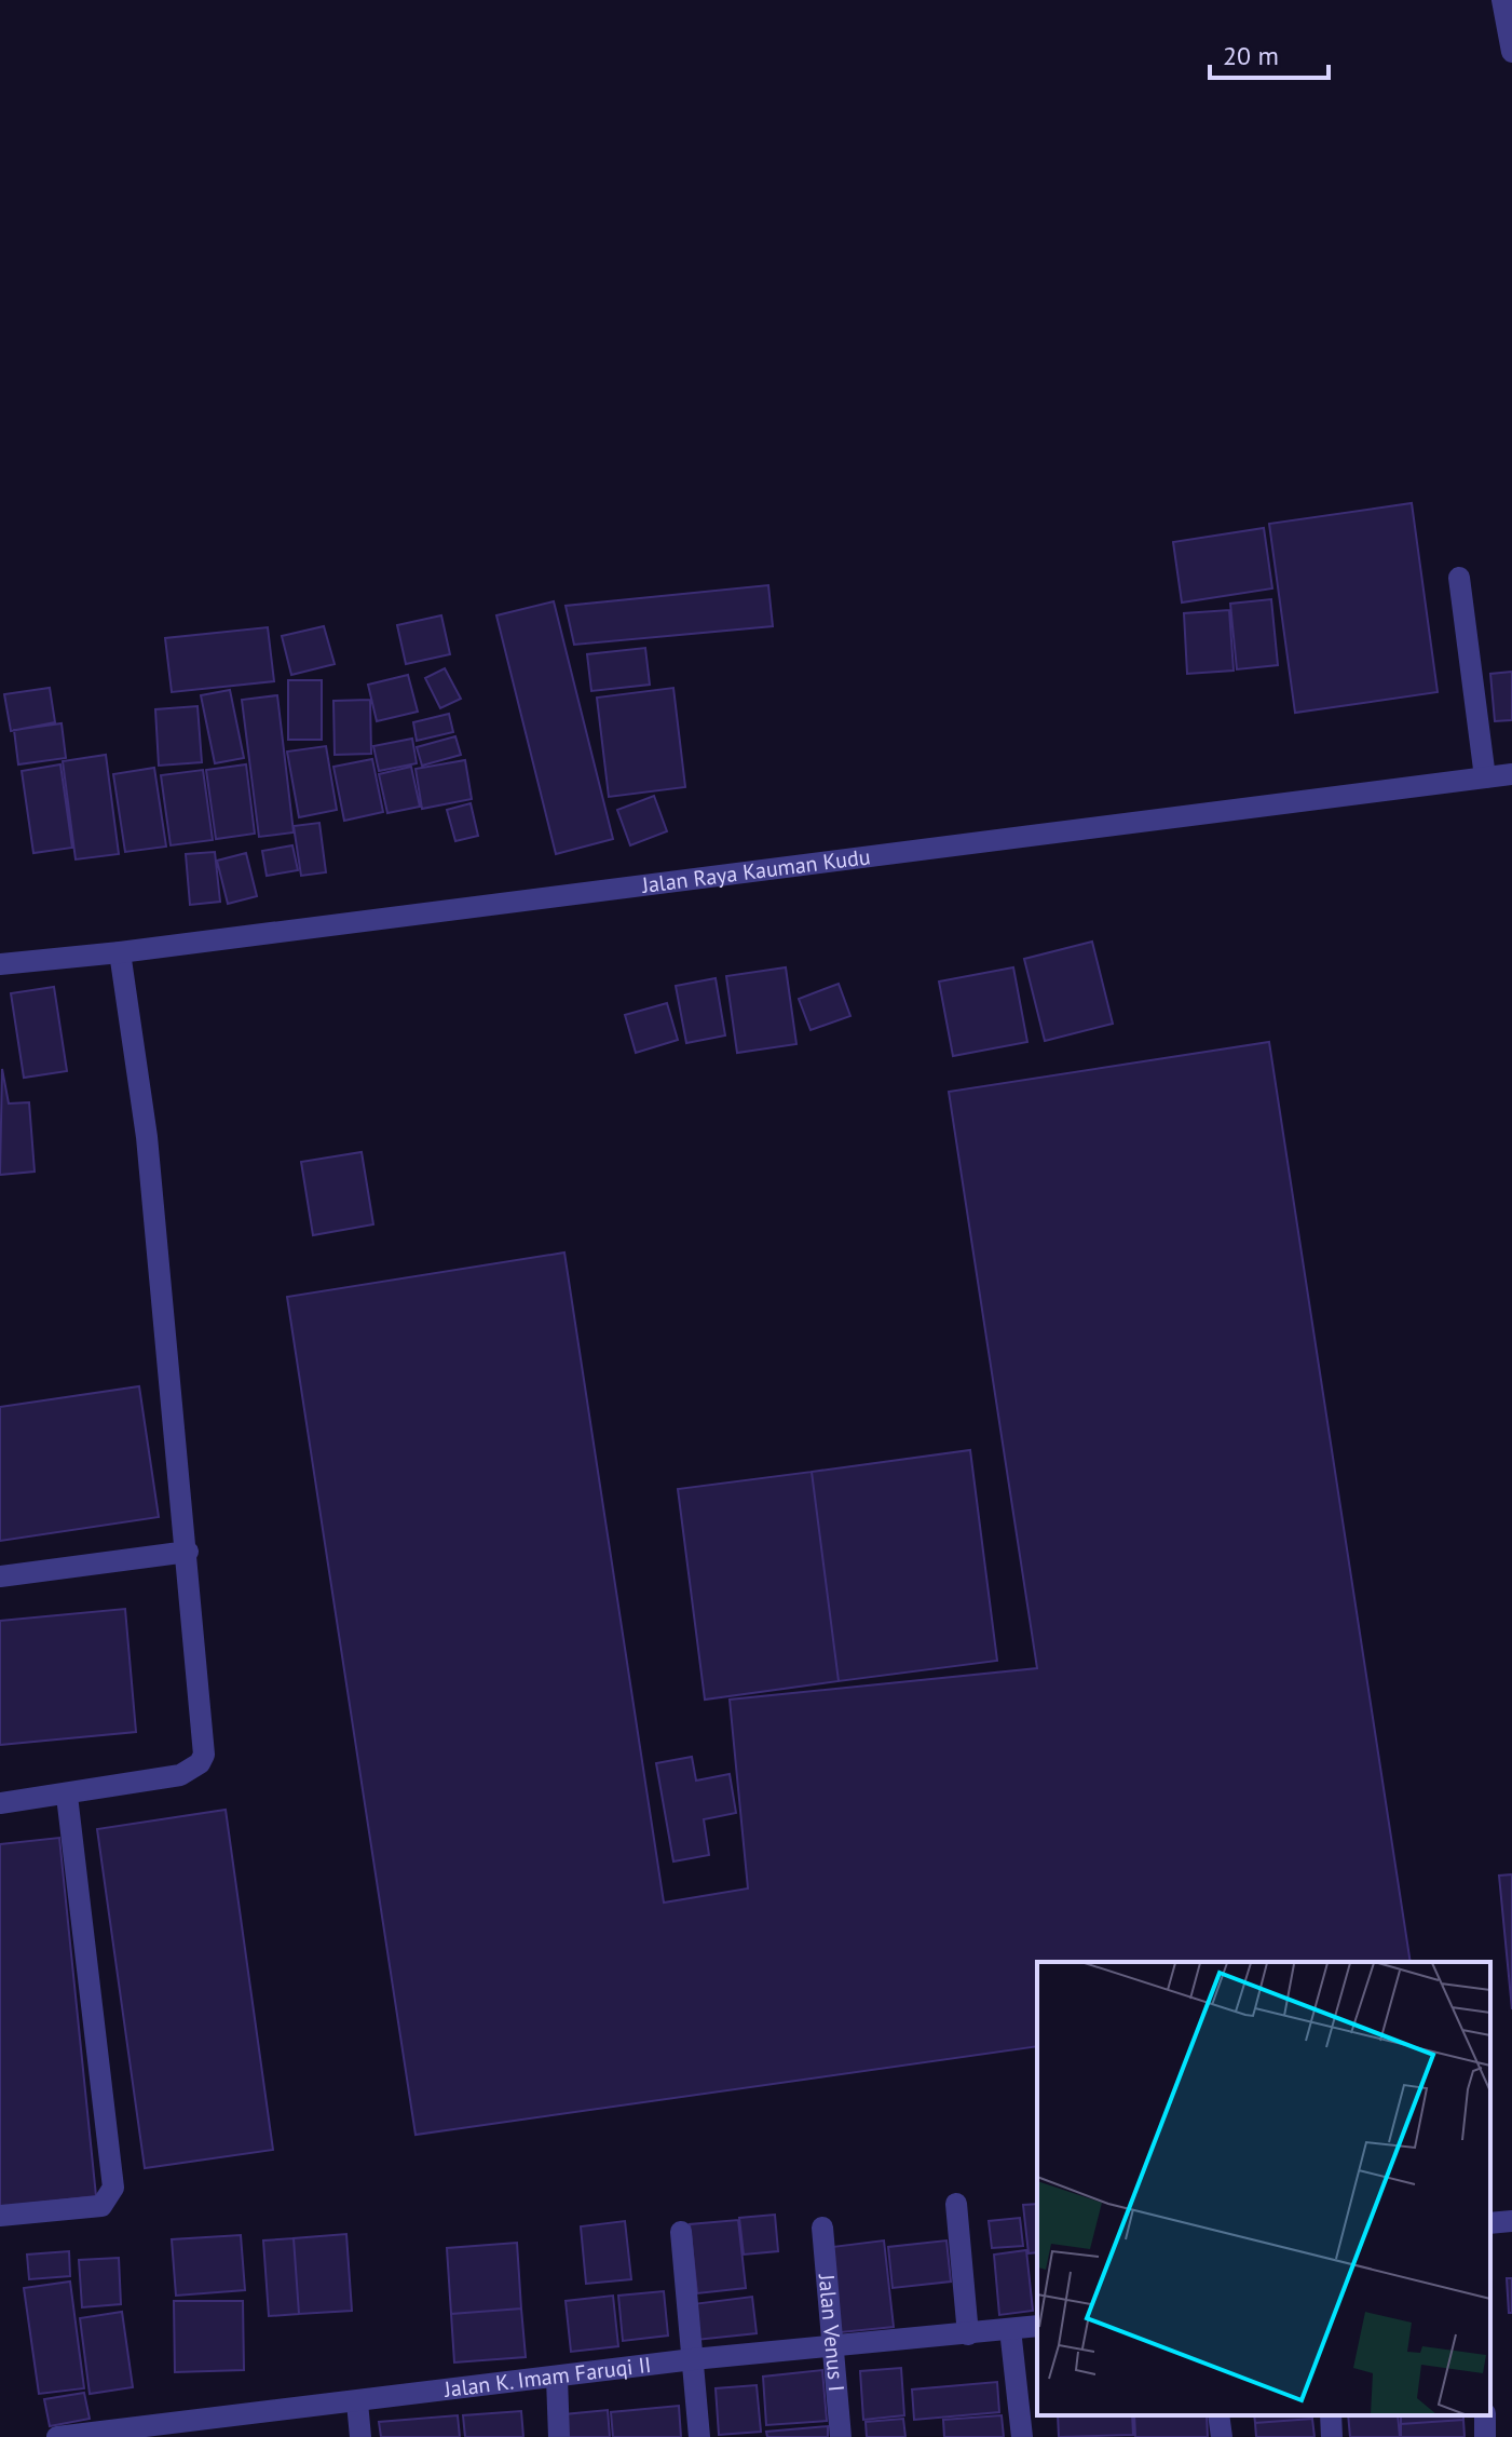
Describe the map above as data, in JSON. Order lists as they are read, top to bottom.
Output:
{
  "streets": {
    "street": ["Jalan Raya Kauman Kudu", "Jalan Venus I", "Jalan K. Imam Faruqi II"]
  },
  "crossings": [
    ["Jalan Venus I", "Jalan K. Imam Faruqi II"]
  ],
  "scale_bar": "20 m"
}
